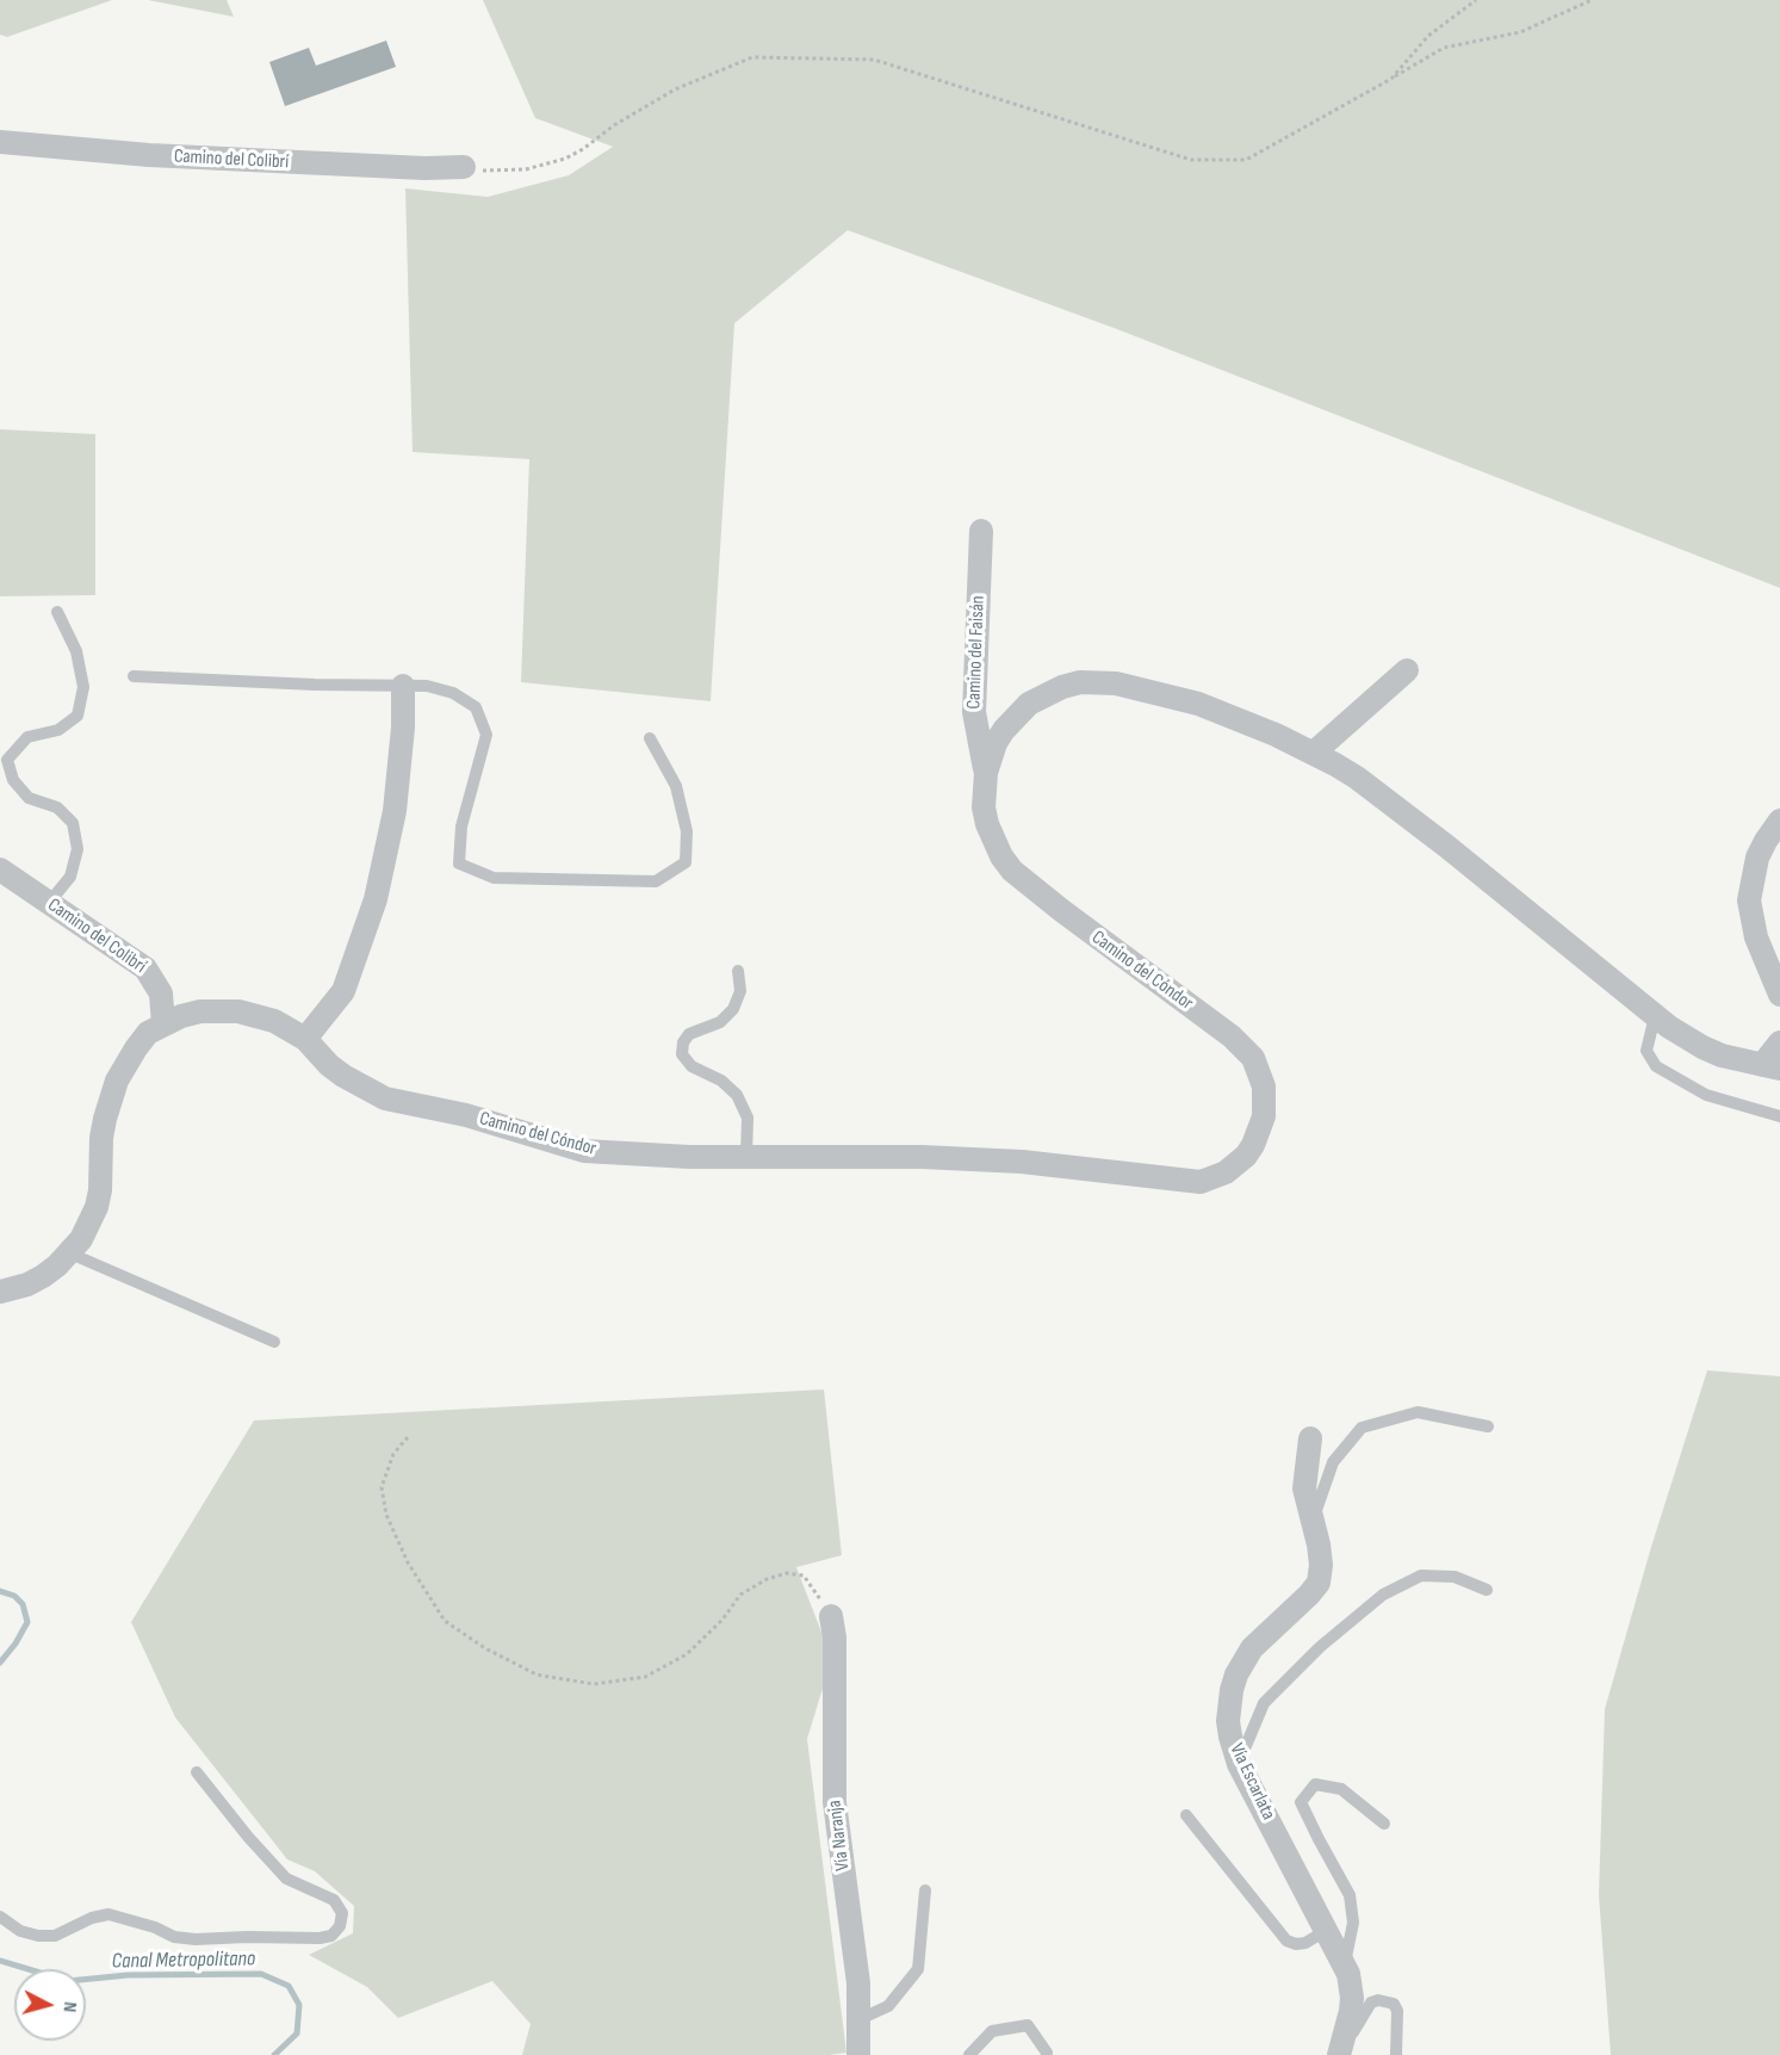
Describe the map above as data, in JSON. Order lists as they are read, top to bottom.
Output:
{
  "streets": {
    "street": [
      "Camino del Colibrí",
      "Camino del Faisán",
      "Camino del Cóndor",
      "Vía Escarlata",
      "Vía Naranja"
    ]
  },
  "crossings": [
    ["Camino del Colibrí", "Camino del Cóndor"],
    ["Camino del Faisán", "Camino del Cóndor"]
  ],
  "water": ["Canal Metropolitano"],
  "north": "right"
}
